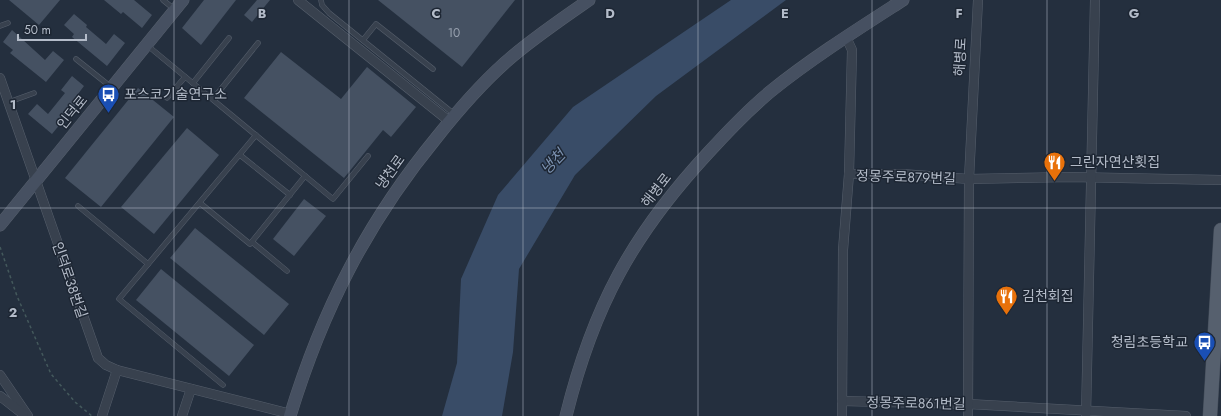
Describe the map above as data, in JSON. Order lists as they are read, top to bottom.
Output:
{
  "streets": {
    "street": [
      "해병로",
      "인덕로",
      "냉천로",
      "정몽주로879번길",
      "인덕로38번길",
      "정몽주로861번길"
    ]
  },
  "crossings": [
    ["해병로", "정몽주로879번길"],
    ["인덕로", "인덕로38번길"],
    ["냉천로", "인덕로38번길"],
    ["정몽주로879번길", "정몽주로861번길"]
  ],
  "water": ["냉천"],
  "places": {
    "bus stop": ["포스코기술연구소", "청림초등학교"],
    "restaurant": ["그린자연산횟집", "김천회집"]
  },
  "house_numbers": ["10"],
  "scale_bar": "50 m",
  "grid": {
    "columns": [
      "B",
      "C",
      "D",
      "E",
      "F",
      "G"
    ],
    "rows": ["1", "2"]
  }
}
